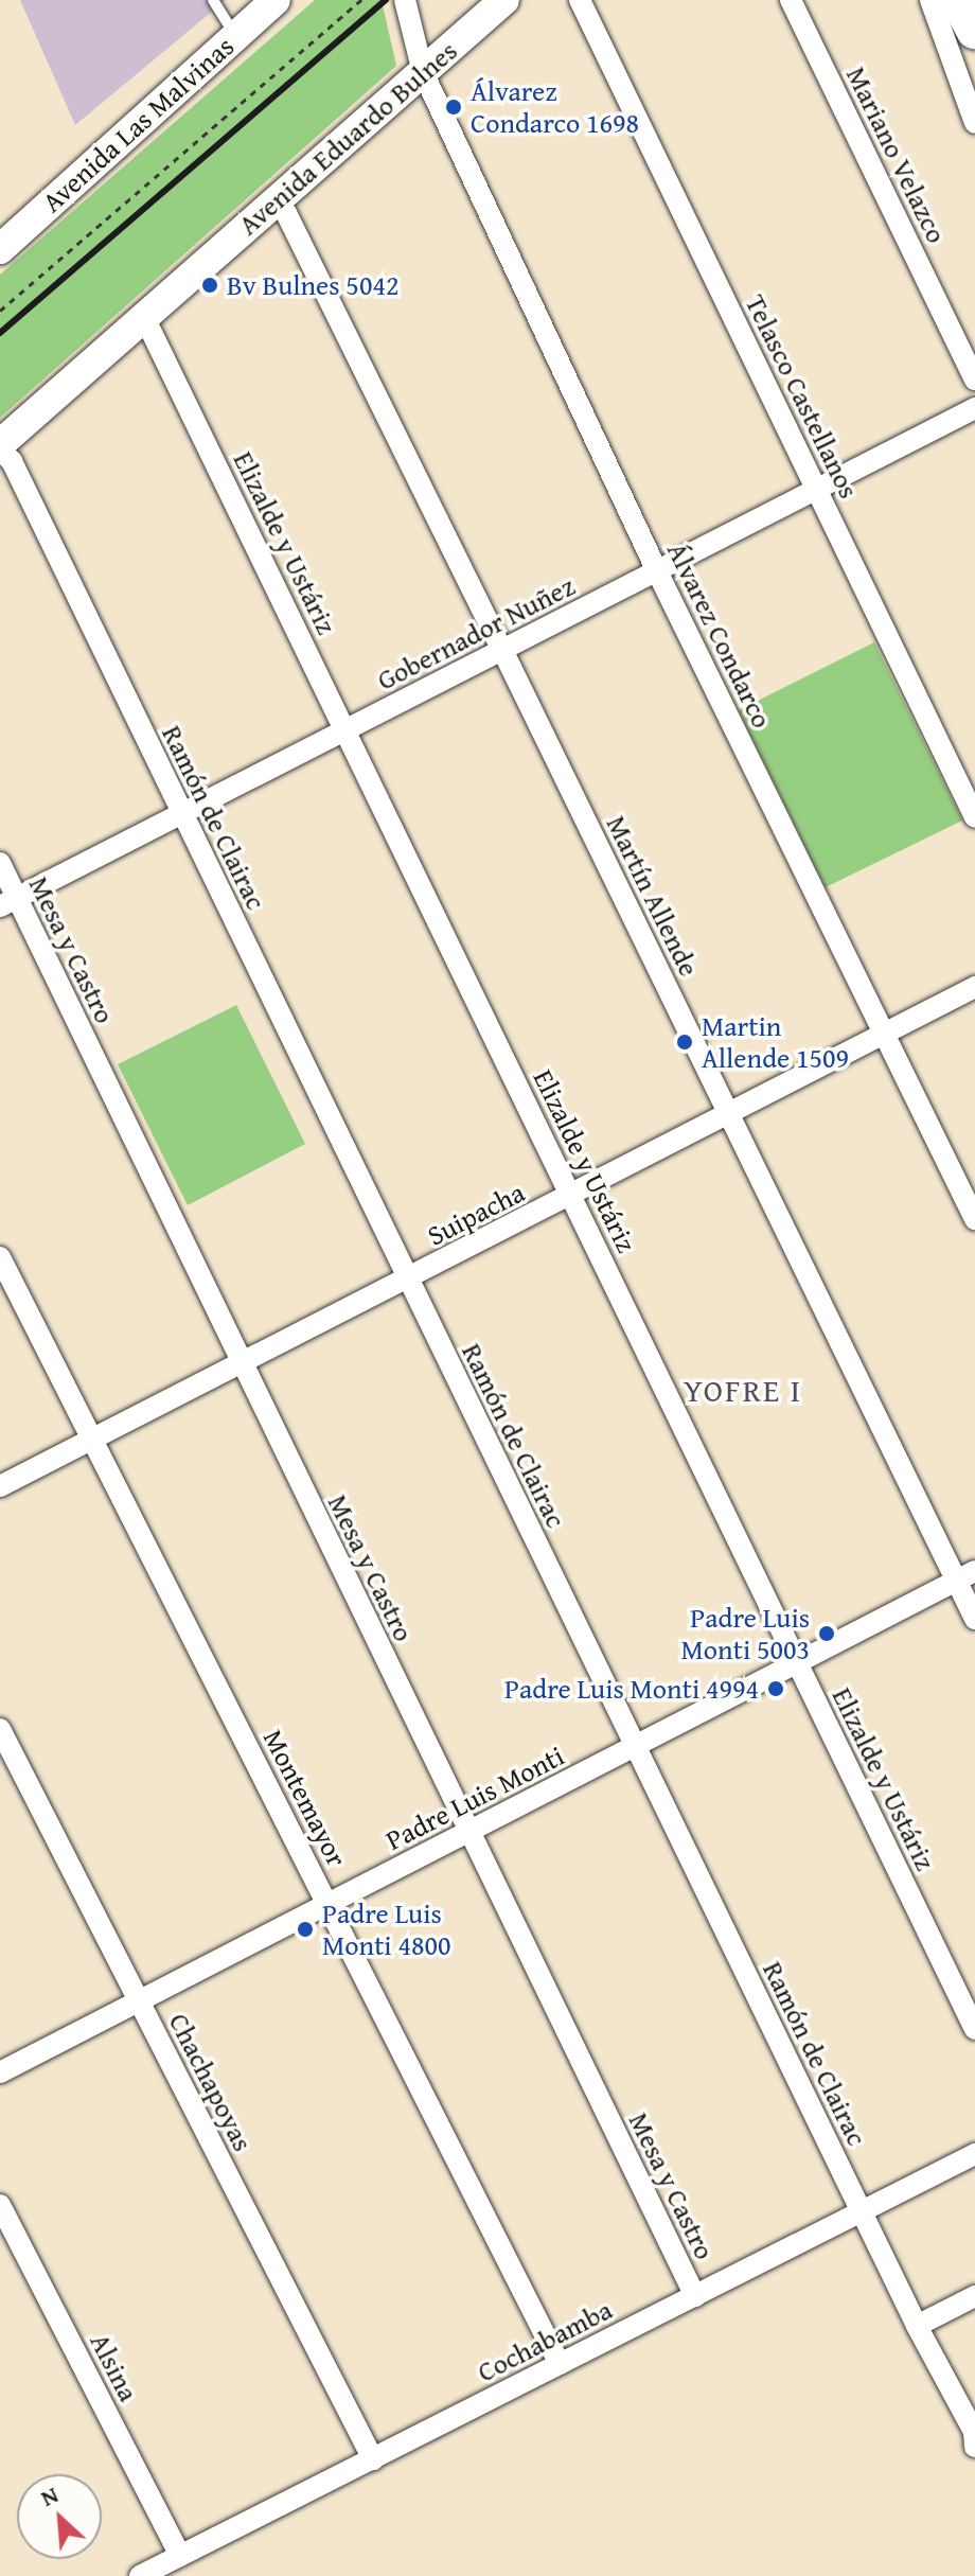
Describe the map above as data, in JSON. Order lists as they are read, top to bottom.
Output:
{
  "streets": {
    "main road": ["Avenida Las Malvinas", "Avenida Eduardo Bulnes"],
    "street": [
      "Mariano Velazco",
      "Telasco Castellanos",
      "Elizalde y Ustáriz",
      "Gobernador Nuñez",
      "Álvarez Condarco",
      "Ramón de Clairac",
      "Martín Allende",
      "Mesa y Castro",
      "Suipacha",
      "Montemayor",
      "Padre Luis Monti",
      "Chachapoyas",
      "Cochabamba",
      "Alsina"
    ]
  },
  "crossings": [
    ["Avenida Eduardo Bulnes", "Elizalde y Ustáriz"],
    ["Avenida Eduardo Bulnes", "Álvarez Condarco"],
    ["Avenida Eduardo Bulnes", "Ramón de Clairac"],
    ["Avenida Eduardo Bulnes", "Martín Allende"],
    ["Telasco Castellanos", "Gobernador Nuñez"],
    ["Elizalde y Ustáriz", "Gobernador Nuñez"],
    ["Elizalde y Ustáriz", "Suipacha"],
    ["Elizalde y Ustáriz", "Padre Luis Monti"],
    ["Gobernador Nuñez", "Álvarez Condarco"],
    ["Gobernador Nuñez", "Ramón de Clairac"],
    ["Gobernador Nuñez", "Martín Allende"],
    ["Gobernador Nuñez", "Mesa y Castro"],
    ["Álvarez Condarco", "Suipacha"],
    ["Ramón de Clairac", "Suipacha"],
    ["Ramón de Clairac", "Padre Luis Monti"],
    ["Ramón de Clairac", "Cochabamba"],
    ["Martín Allende", "Suipacha"],
    ["Martín Allende", "Padre Luis Monti"],
    ["Mesa y Castro", "Suipacha"],
    ["Mesa y Castro", "Padre Luis Monti"],
    ["Mesa y Castro", "Cochabamba"],
    ["Suipacha", "Montemayor"],
    ["Montemayor", "Padre Luis Monti"],
    ["Montemayor", "Cochabamba"],
    ["Padre Luis Monti", "Chachapoyas"],
    ["Chachapoyas", "Cochabamba"],
    ["Cochabamba", "Alsina"]
  ],
  "districts": ["YOFRE I"],
  "places": [
    "Álvarez Condarco 1698",
    "Bv Bulnes 5042",
    "Martin Allende 1509",
    "Padre Luis Monti 5003",
    "Padre Luis Monti 4994",
    "Padre Luis Monti 4800"
  ],
  "north": "top left"
}
